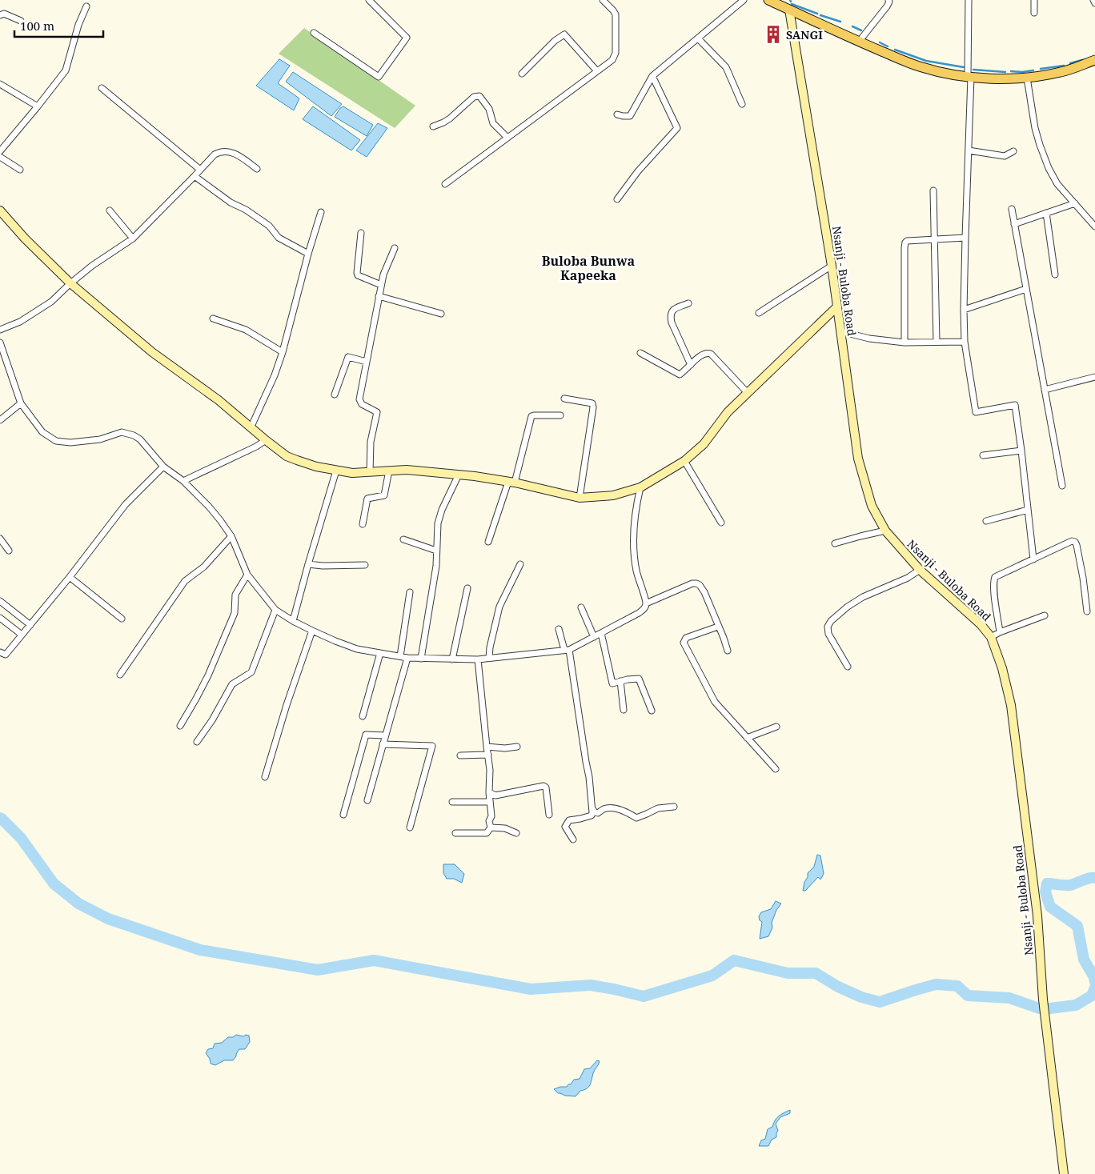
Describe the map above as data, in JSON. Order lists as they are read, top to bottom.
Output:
{
  "streets": {
    "main road": ["Nsanji - Buloba Road"]
  },
  "districts": ["Buloba Bunwa Kapeeka"],
  "places": {
    "building": ["SANGI"]
  },
  "scale_bar": "100 m"
}
